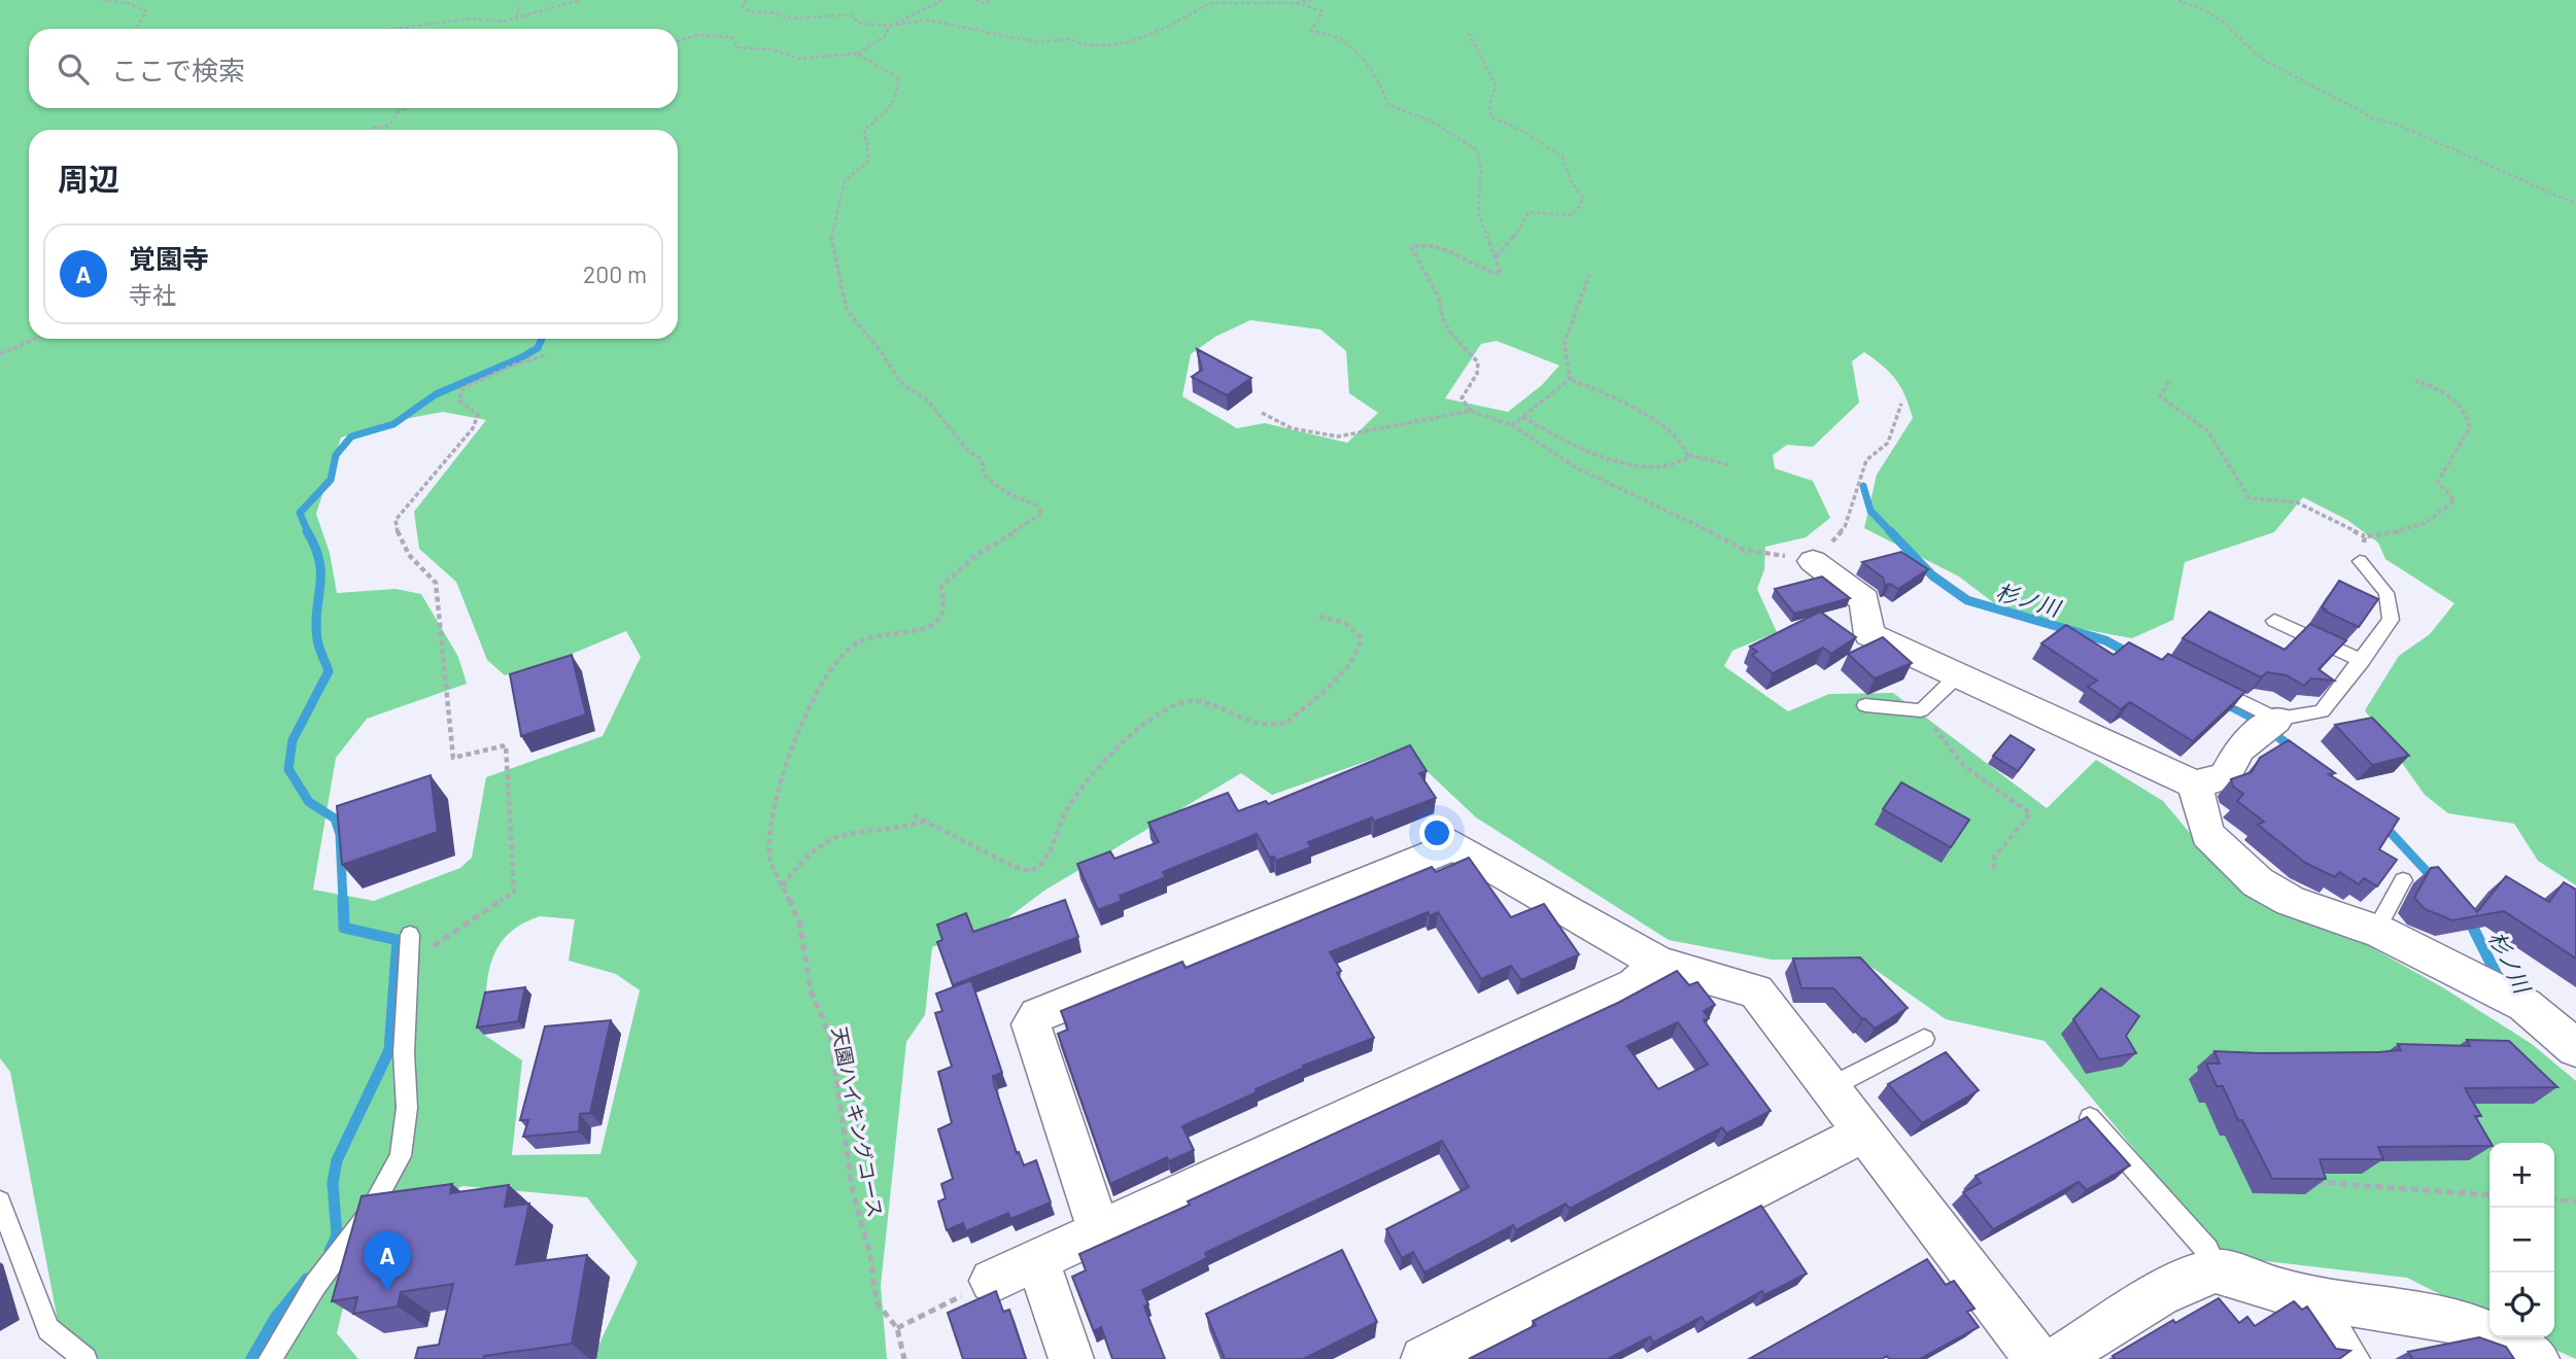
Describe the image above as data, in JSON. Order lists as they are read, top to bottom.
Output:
{
  "streets": {
    "path": ["天園ハイキングコース"]
  },
  "water": ["杉ノ川"],
  "page": {
    "search": "ここで検索",
    "heading": "周辺",
    "list": [
      {
        "mark": "A",
        "name": "覚園寺",
        "note": "寺社",
        "value": "200 m"
      }
    ],
    "map_buttons": ["+", "−"],
    "pins": "A"
  }
}
